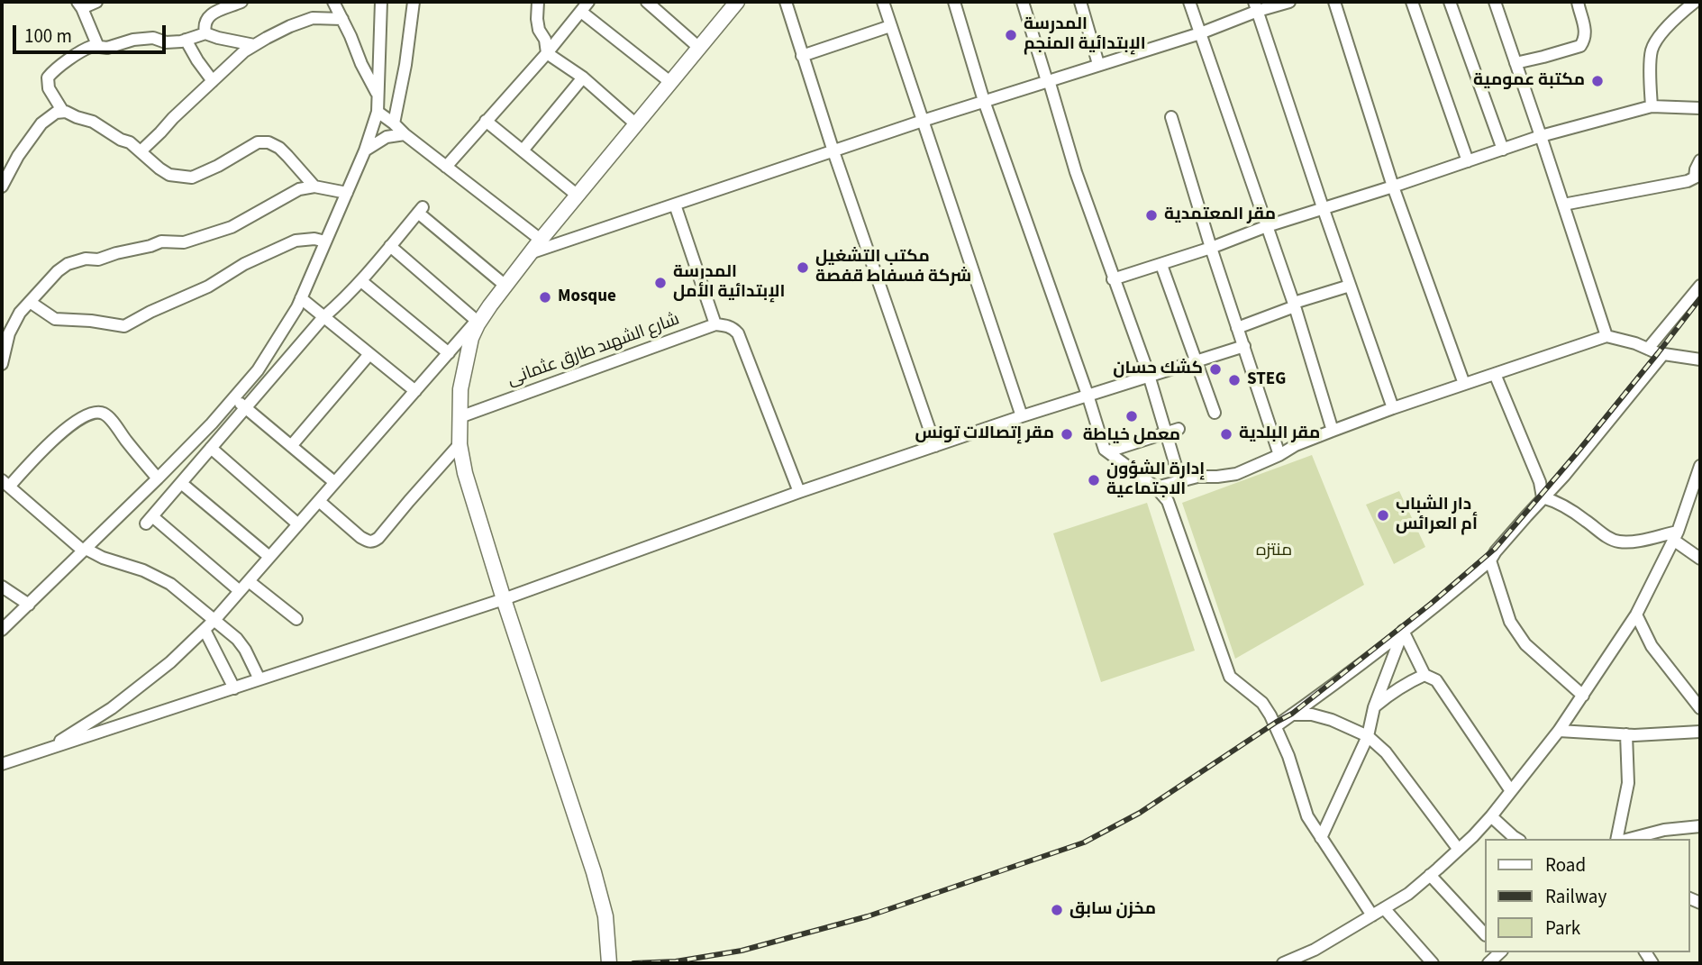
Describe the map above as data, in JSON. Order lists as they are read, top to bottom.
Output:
{
  "streets": {
    "street": ["شارع الشهىد طارق عثمانى"]
  },
  "parks": ["منتزه"],
  "places": [
    "المدرسة الإبتدائية المنجم",
    "مكتبة عمومية",
    "مقر المعتمدية",
    "مكتب التشغيل شركة فسفاط قفصة",
    "المدرسة الإبتدائية الأمل",
    "Mosque",
    "كشك حسان",
    "STEG",
    "معمل خياطة",
    "مقر إتصالات تونس",
    "مقر البلدية",
    "إدارة الشؤون الاجتماعية",
    "دار الشباب أم العرائس",
    "مخزن سابق"
  ],
  "legend": ["Road", "Railway", "Park"],
  "scale_bar": "100 m"
}
